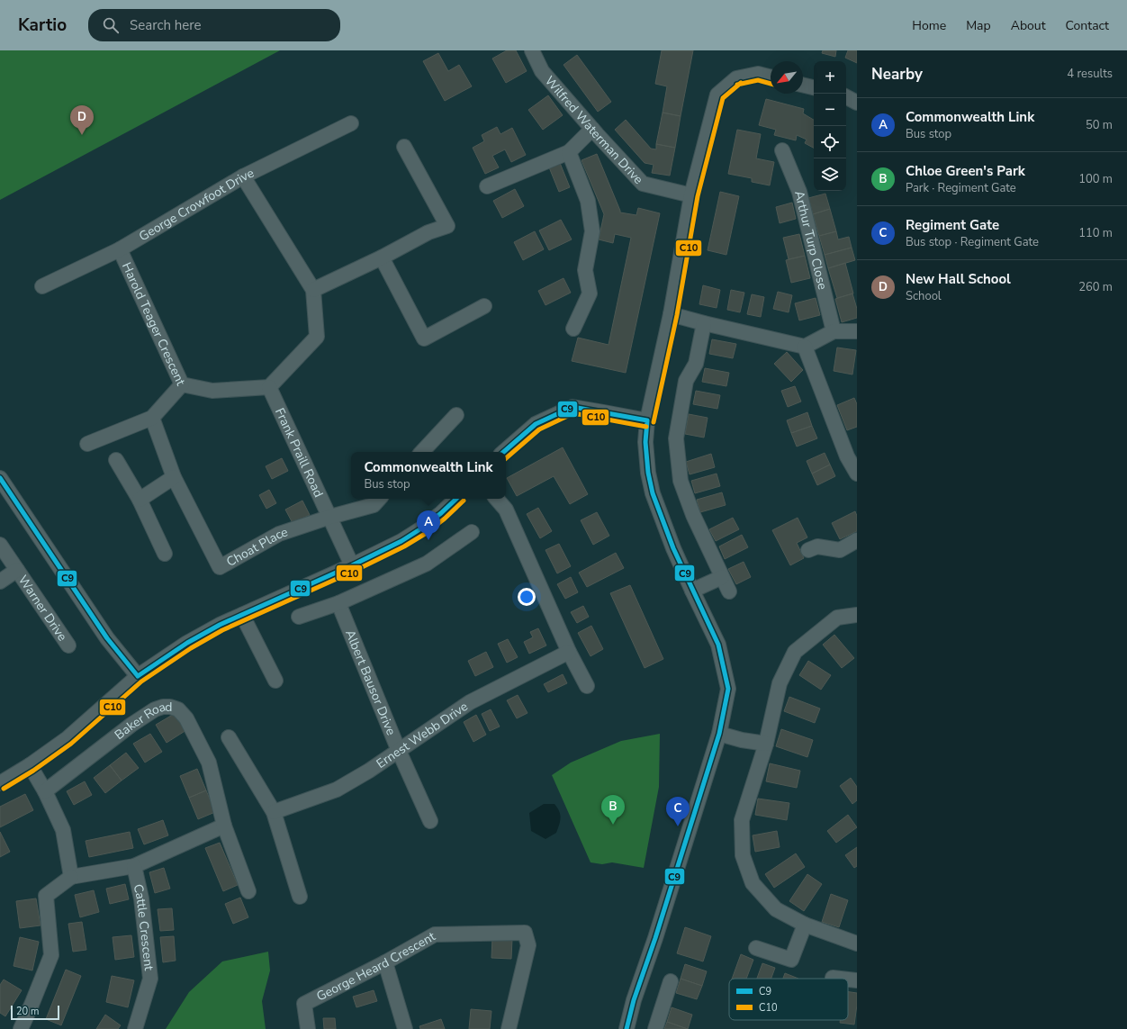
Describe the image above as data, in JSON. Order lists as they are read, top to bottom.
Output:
{
  "streets": {
    "street": [
      "Wilfred Waterman Drive",
      "George Crowfoot Drive",
      "Arthur Turp Close",
      "Harold Teager Crescent",
      "Frank Praill Road",
      "Choat Place",
      "Warner Drive",
      "Albert Bausor Drive",
      "Baker Road",
      "Ernest Webb Drive",
      "Cattle Crescent",
      "George Heard Crescent"
    ]
  },
  "crossings": [
    ["George Crowfoot Drive", "Harold Teager Crescent"],
    ["Harold Teager Crescent", "Frank Praill Road"],
    ["Frank Praill Road", "Choat Place"],
    ["Albert Bausor Drive", "Ernest Webb Drive"]
  ],
  "lines": ["transit line C10", "transit line C9"],
  "legend": ["C9", "C10"],
  "scale_bar": "20 m",
  "north": "bottom left",
  "page": {
    "header": "Kartio",
    "search": "Search here",
    "nav": [
      "Home",
      "Map",
      "About",
      "Contact"
    ],
    "heading": ["Nearby", "4 results"],
    "map_buttons": ["+", "−"],
    "list": [
      {
        "mark": "A",
        "name": "Commonwealth Link",
        "note": "Bus stop",
        "value": "50 m"
      },
      {
        "mark": "B",
        "name": "Chloe Green's Park",
        "note": "Park · Regiment Gate",
        "value": "100 m"
      },
      {
        "mark": "C",
        "name": "Regiment Gate",
        "note": "Bus stop · Regiment Gate",
        "value": "110 m"
      },
      {
        "mark": "D",
        "name": "New Hall School",
        "note": "School",
        "value": "260 m"
      }
    ],
    "pins": [
      "D",
      "A",
      "B",
      "C"
    ],
    "popup": ["Commonwealth Link", "Bus stop"],
    "scale": "20 m"
  }
}
